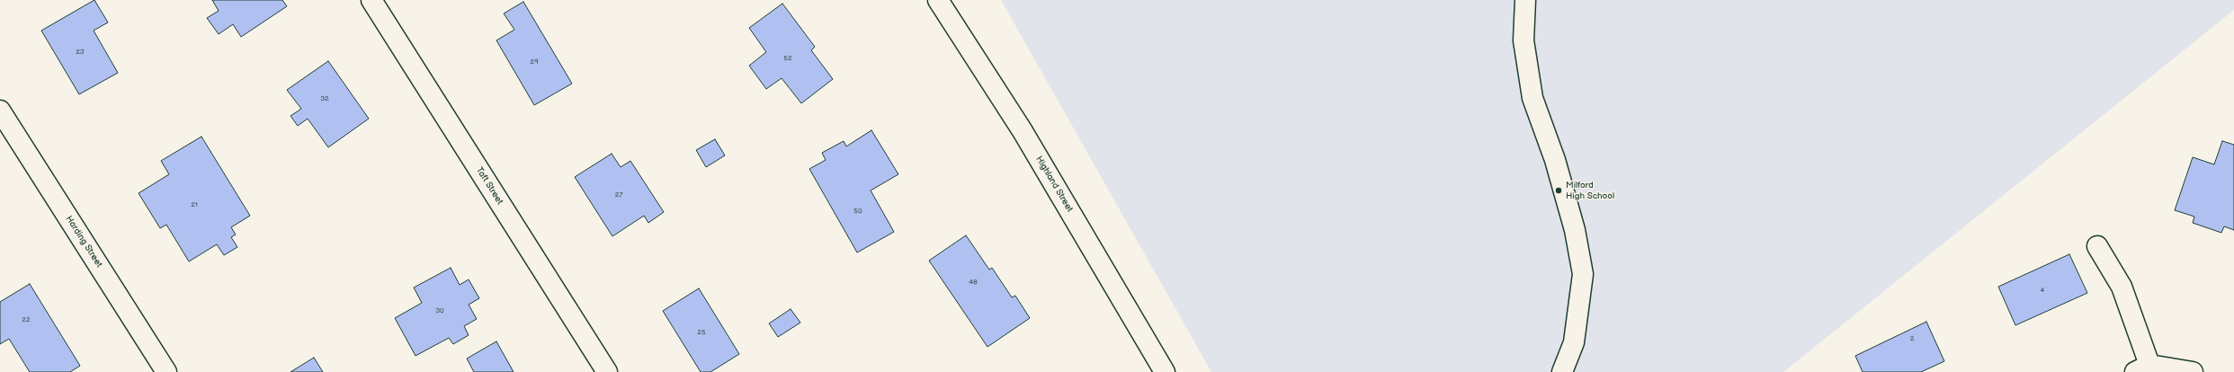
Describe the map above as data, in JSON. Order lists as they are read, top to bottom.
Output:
{
  "streets": {
    "street": ["Highland Street", "Taft Street", "Harding Street"]
  },
  "places": ["Milford High School"],
  "house_numbers": [
    "23",
    "52",
    "29",
    "32",
    "27",
    "21",
    "50",
    "48",
    "4",
    "30",
    "22",
    "25",
    "2"
  ]
}
